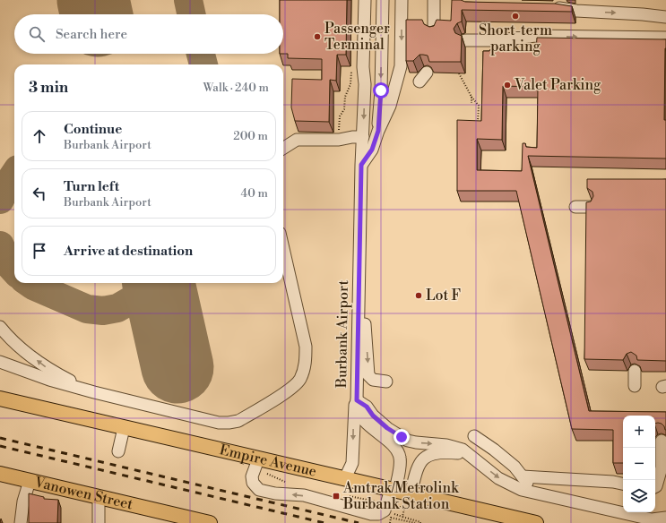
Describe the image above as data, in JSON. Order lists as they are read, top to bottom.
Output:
{
  "streets": {
    "main road": ["Empire Avenue", "Vanowen Street"],
    "street": ["Burbank Airport"]
  },
  "one_way": ["Burbank Airport"],
  "places": {
    "other": [
      "Short-term parking",
      "Passenger Terminal",
      "Valet Parking",
      "Lot F"
    ],
    "transit": ["Amtrak/Metrolink Burbank Station"]
  },
  "page": {
    "search": "Search here",
    "heading": ["3 min", "Walk · 240 m"],
    "list": [
      ["Continue", "Burbank Airport", "200 m"],
      ["Turn left", "Burbank Airport", "40 m"],
      "Arrive at destination"
    ],
    "map_buttons": ["+", "−"]
  }
}
